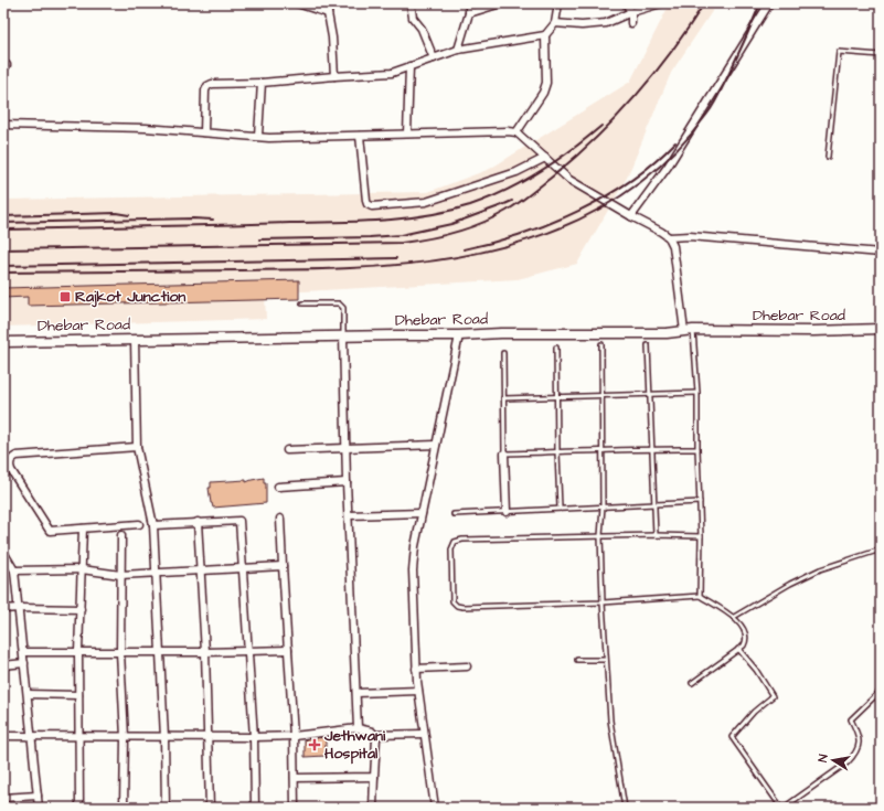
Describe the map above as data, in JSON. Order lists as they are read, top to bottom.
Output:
{
  "streets": {
    "street": ["Dhebar Road"]
  },
  "places": {
    "transit": ["Rajkot Junction"],
    "health": ["Jethwani Hospital"]
  },
  "north": "left"
}
